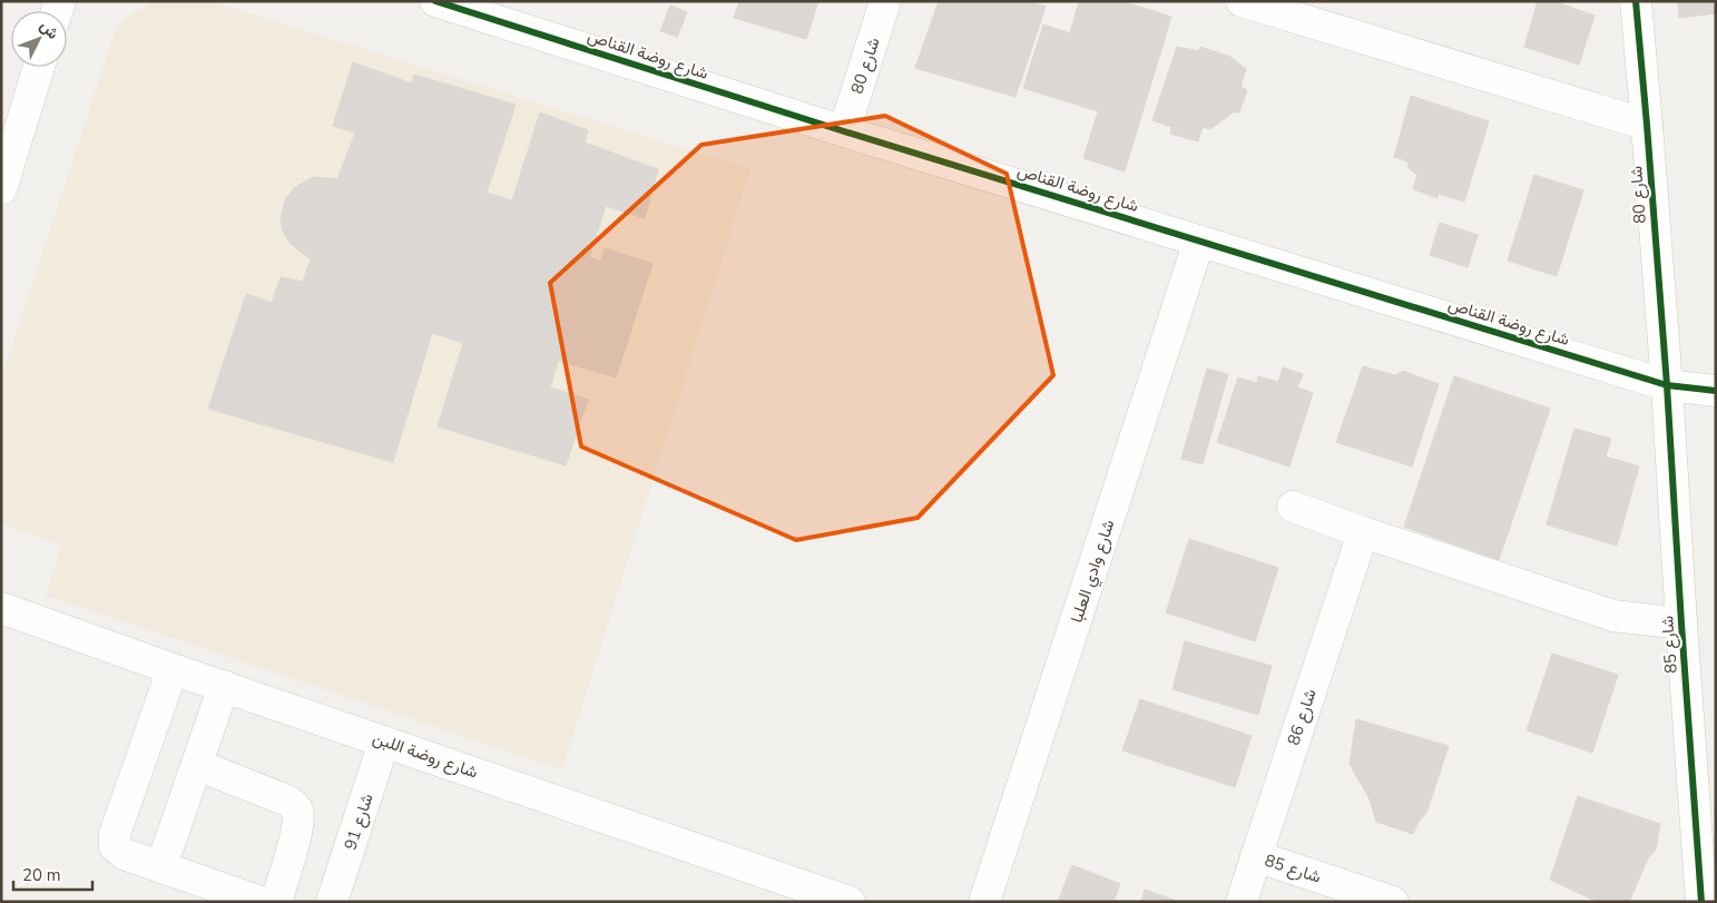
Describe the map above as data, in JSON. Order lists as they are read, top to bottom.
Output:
{
  "streets": {
    "street": [
      "شارع روضة القناص",
      "شارع 80",
      "شارع وادي العلبا",
      "شارع 85",
      "شارع 86",
      "شارع روضة اللبن",
      "شارع 91"
    ]
  },
  "crossings": [
    ["شارع روضة القناص", "شارع 80"],
    ["شارع روضة القناص", "شارع وادي العلبا"],
    ["شارع روضة القناص", "شارع 85"],
    ["شارع 80", "شارع 85"],
    ["شارع 85", "شارع 86"],
    ["شارع روضة اللبن", "شارع 91"]
  ],
  "scale_bar": "20 m",
  "north": "top right"
}
